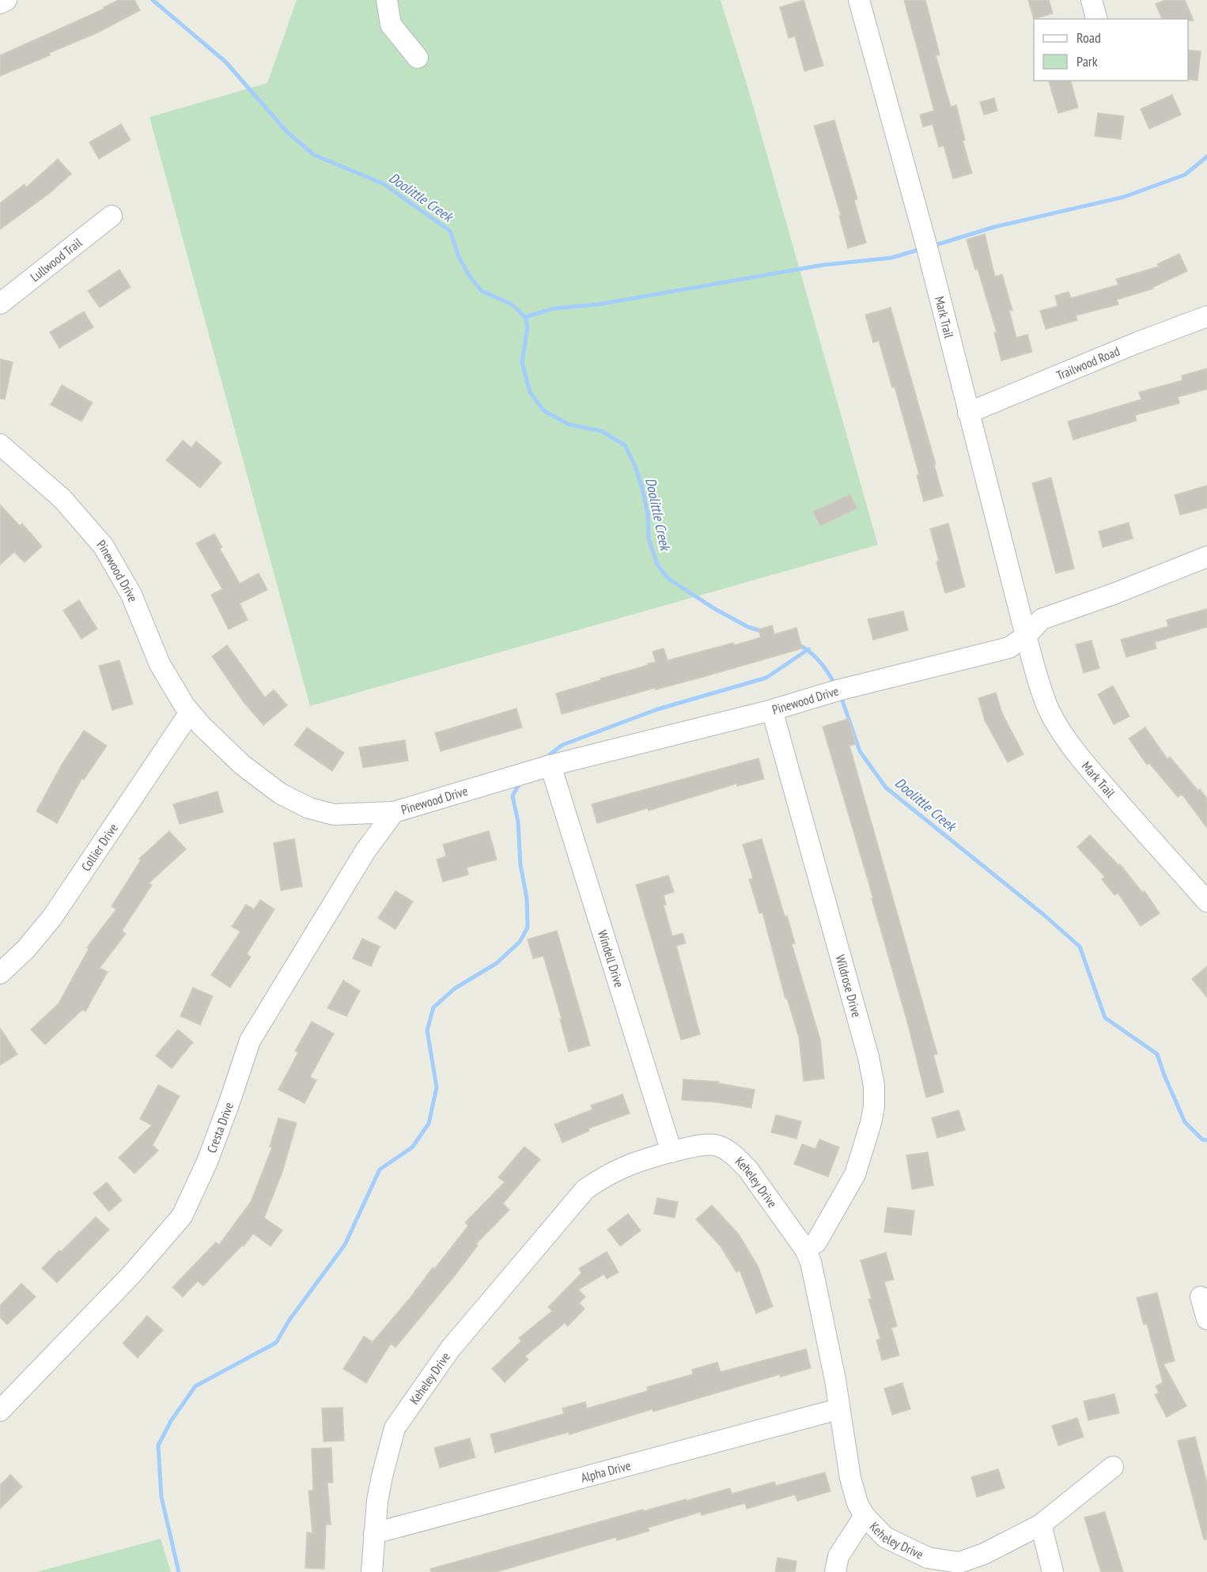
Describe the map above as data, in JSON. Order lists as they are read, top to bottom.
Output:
{
  "streets": {
    "street": [
      "Lullwood Trail",
      "Mark Trail",
      "Trailwood Road",
      "Pinewood Drive",
      "Collier Drive",
      "Windell Drive",
      "Wildrose Drive",
      "Cresta Drive",
      "Keheley Drive",
      "Alpha Drive"
    ]
  },
  "crossings": [
    ["Mark Trail", "Trailwood Road"],
    ["Mark Trail", "Pinewood Drive"],
    ["Pinewood Drive", "Collier Drive"],
    ["Pinewood Drive", "Windell Drive"],
    ["Pinewood Drive", "Wildrose Drive"],
    ["Pinewood Drive", "Cresta Drive"],
    ["Windell Drive", "Keheley Drive"],
    ["Wildrose Drive", "Keheley Drive"],
    ["Keheley Drive", "Alpha Drive"]
  ],
  "water": ["Doolittle Creek"],
  "legend": ["Road", "Park"]
}
